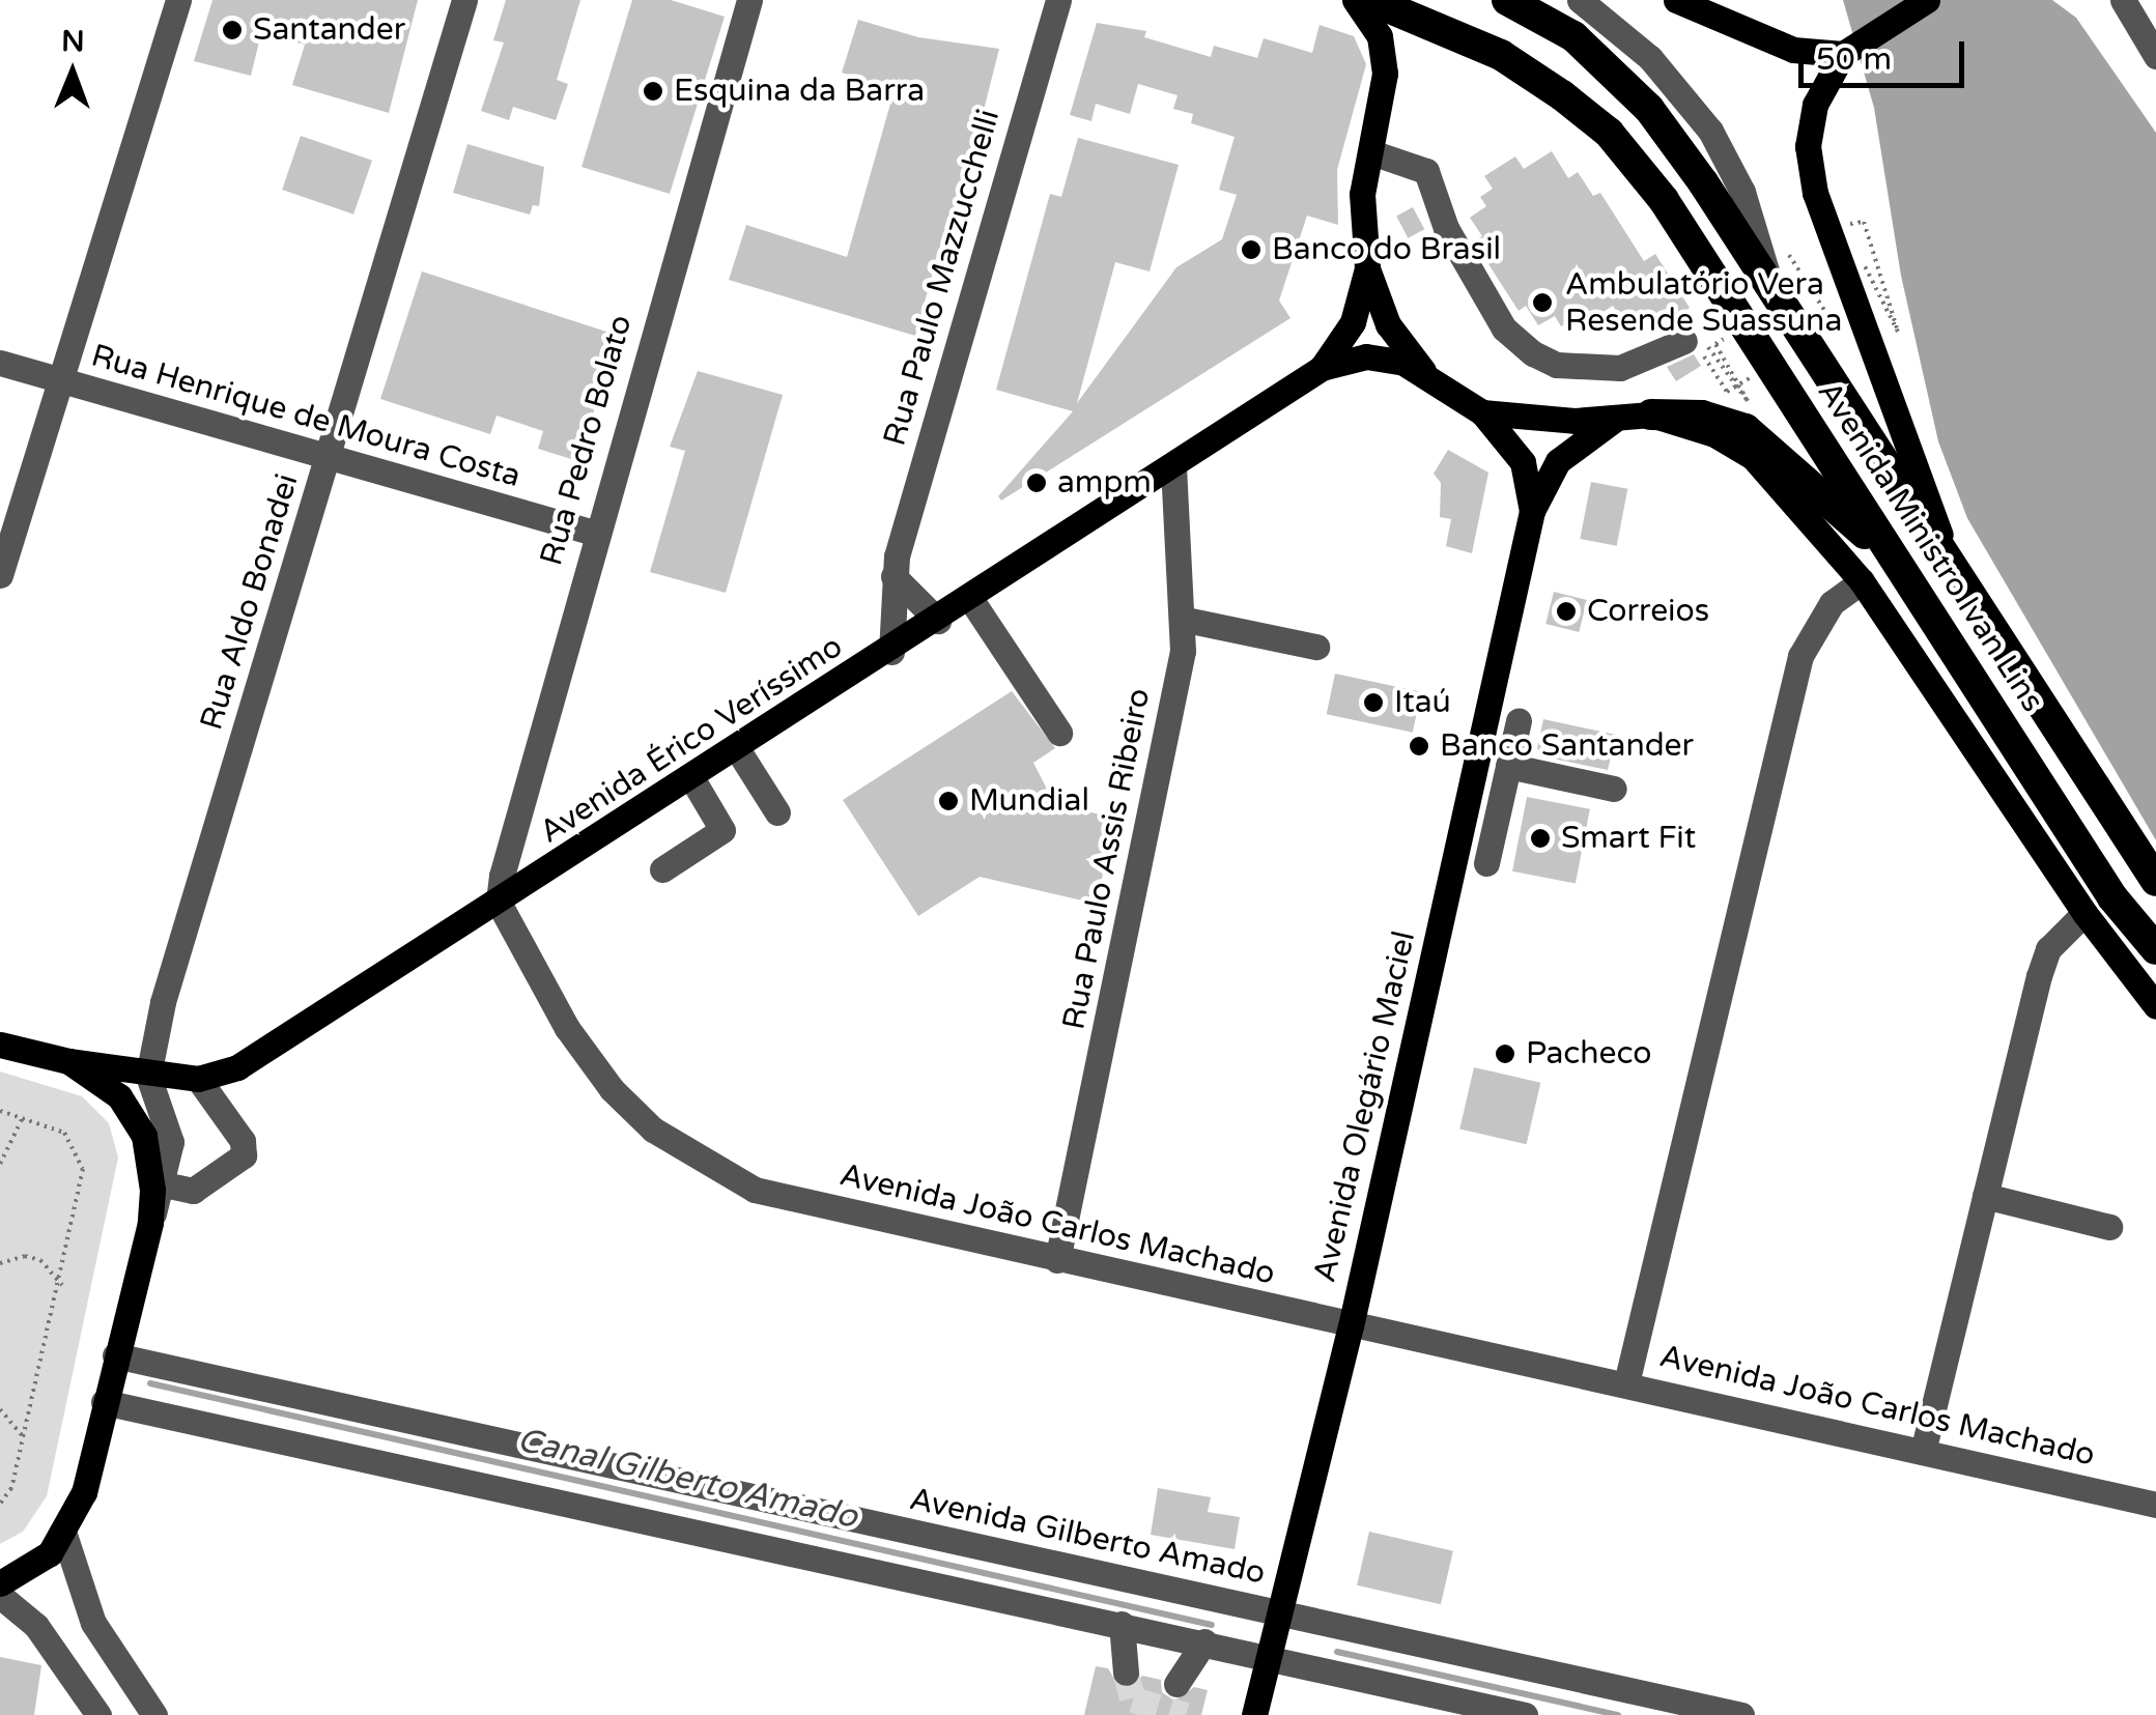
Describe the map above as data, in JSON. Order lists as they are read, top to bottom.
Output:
{
  "streets": {
    "highway": ["Avenida Ministro Ivan Lins"],
    "main road": ["Avenida Érico Veríssimo", "Avenida Olegário Maciel"],
    "street": [
      "Rua Paulo Mazzucchelli",
      "Rua Henrique de Moura Costa",
      "Rua Pedro Bolato",
      "Rua Aldo Bonadei",
      "Rua Paulo Assis Ribeiro",
      "Avenida João Carlos Machado",
      "Avenida Gilberto Amado"
    ]
  },
  "crossings": [
    ["Rua Paulo Mazzucchelli", "Avenida Érico Veríssimo"],
    ["Rua Henrique de Moura Costa", "Rua Pedro Bolato"],
    ["Rua Henrique de Moura Costa", "Rua Aldo Bonadei"],
    ["Rua Pedro Bolato", "Avenida Érico Veríssimo"],
    ["Rua Pedro Bolato", "Avenida João Carlos Machado"],
    ["Rua Aldo Bonadei", "Avenida Érico Veríssimo"],
    ["Avenida Érico Veríssimo", "Rua Paulo Assis Ribeiro"],
    ["Avenida Érico Veríssimo", "Avenida João Carlos Machado"],
    ["Rua Paulo Assis Ribeiro", "Avenida João Carlos Machado"],
    ["Avenida Olegário Maciel", "Avenida João Carlos Machado"],
    ["Avenida Olegário Maciel", "Avenida Gilberto Amado"]
  ],
  "water": ["Canal Gilberto Amado"],
  "places": [
    "Santander",
    "Esquina da Barra",
    "Banco do Brasil",
    "Ambulatório Vera Resende Suassuna",
    "ampm",
    "Correios",
    "Itaú",
    "Banco Santander",
    "Mundial",
    "Smart Fit",
    "Pacheco"
  ],
  "scale_bar": "50 m",
  "north": "top"
}
